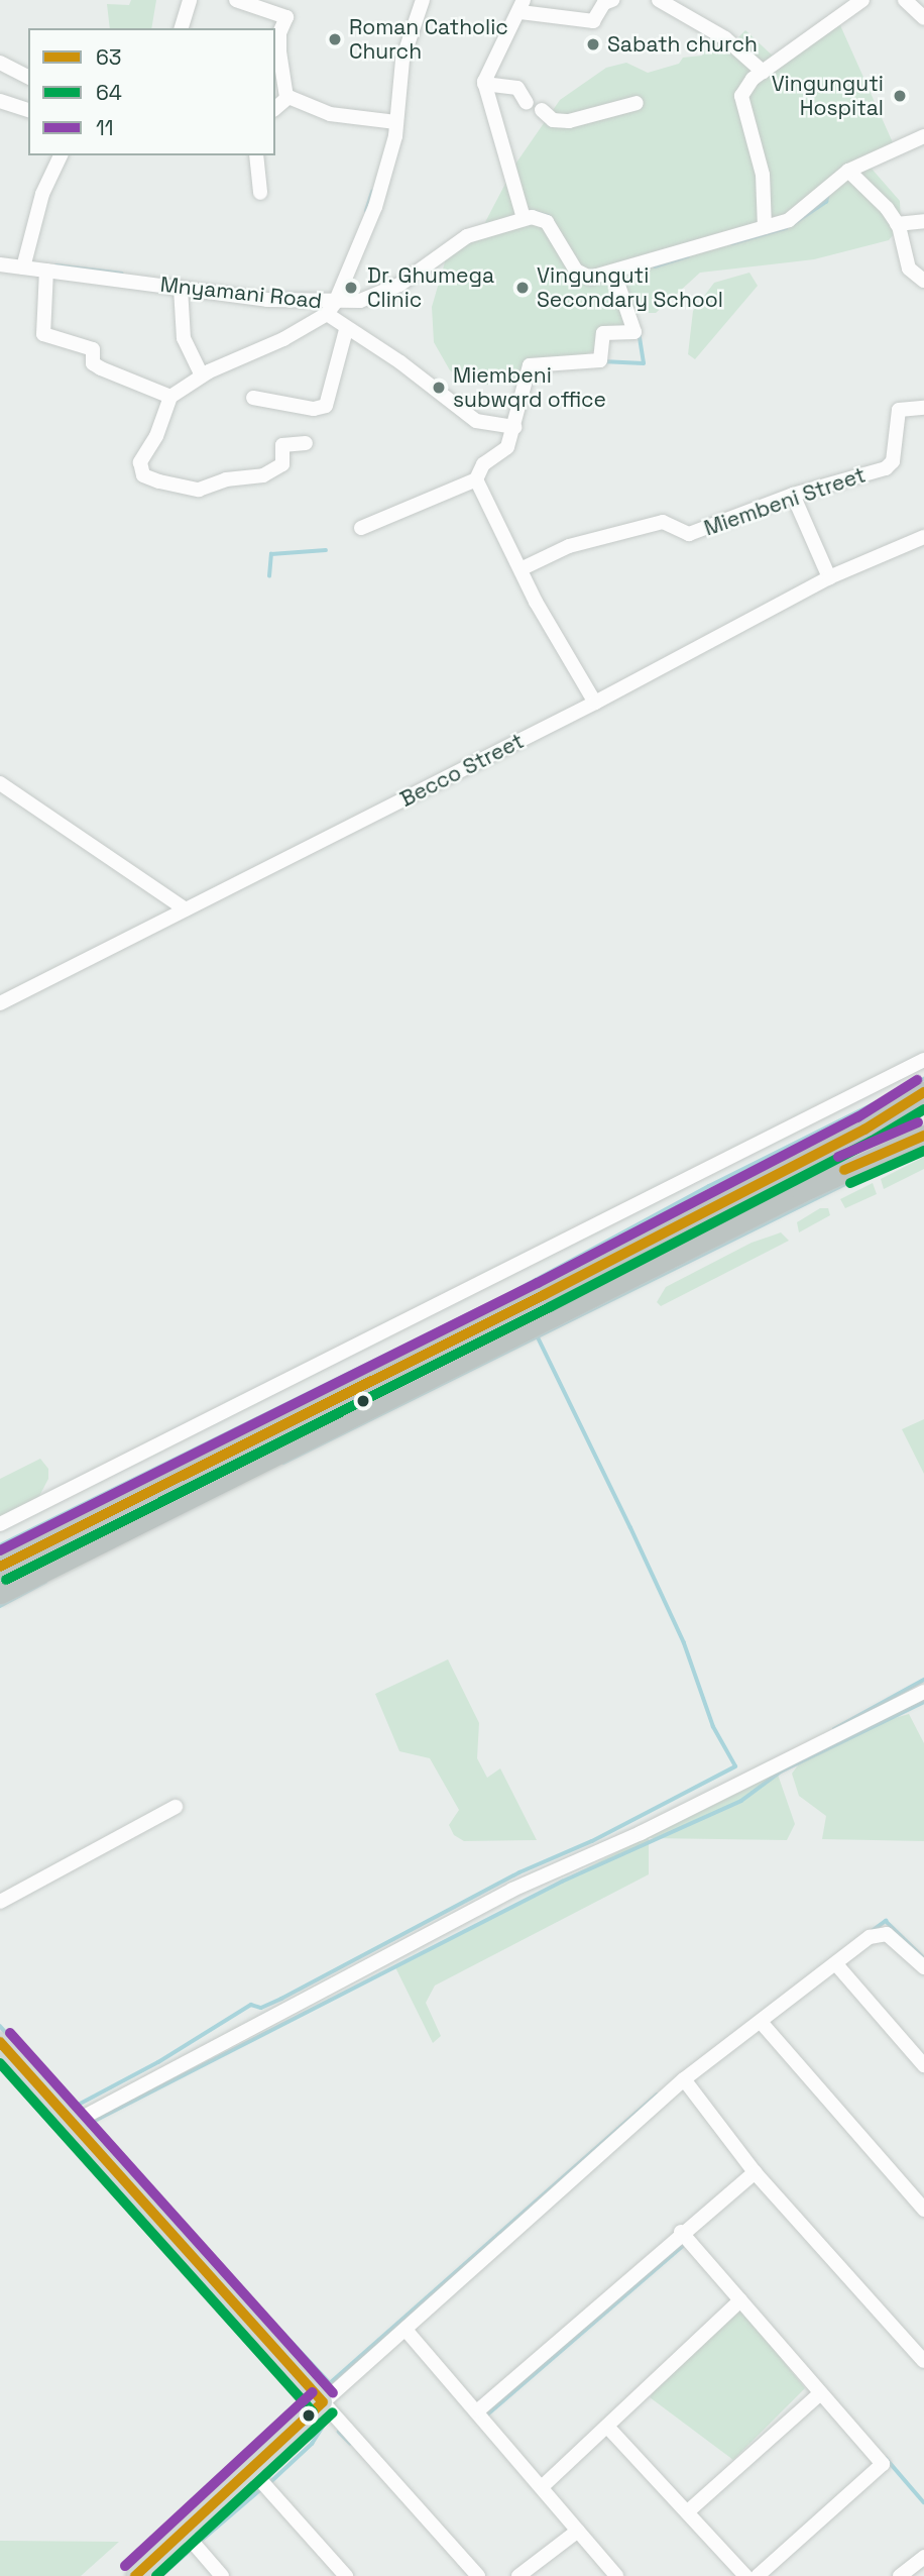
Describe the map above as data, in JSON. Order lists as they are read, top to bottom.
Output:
{
  "streets": {
    "street": ["Mnyamani Road", "Miembeni Street", "Becco Street"]
  },
  "places": [
    "Roman Catholic Church",
    "Sabath church",
    "Vingunguti Hospital",
    "Dr. Ghumega Clinic",
    "Vingunguti Secondary School",
    "Miembeni subwqrd office"
  ],
  "lines": ["transit line 11", "transit line 63", "transit line 64"],
  "legend": ["63", "64", "11"]
}
